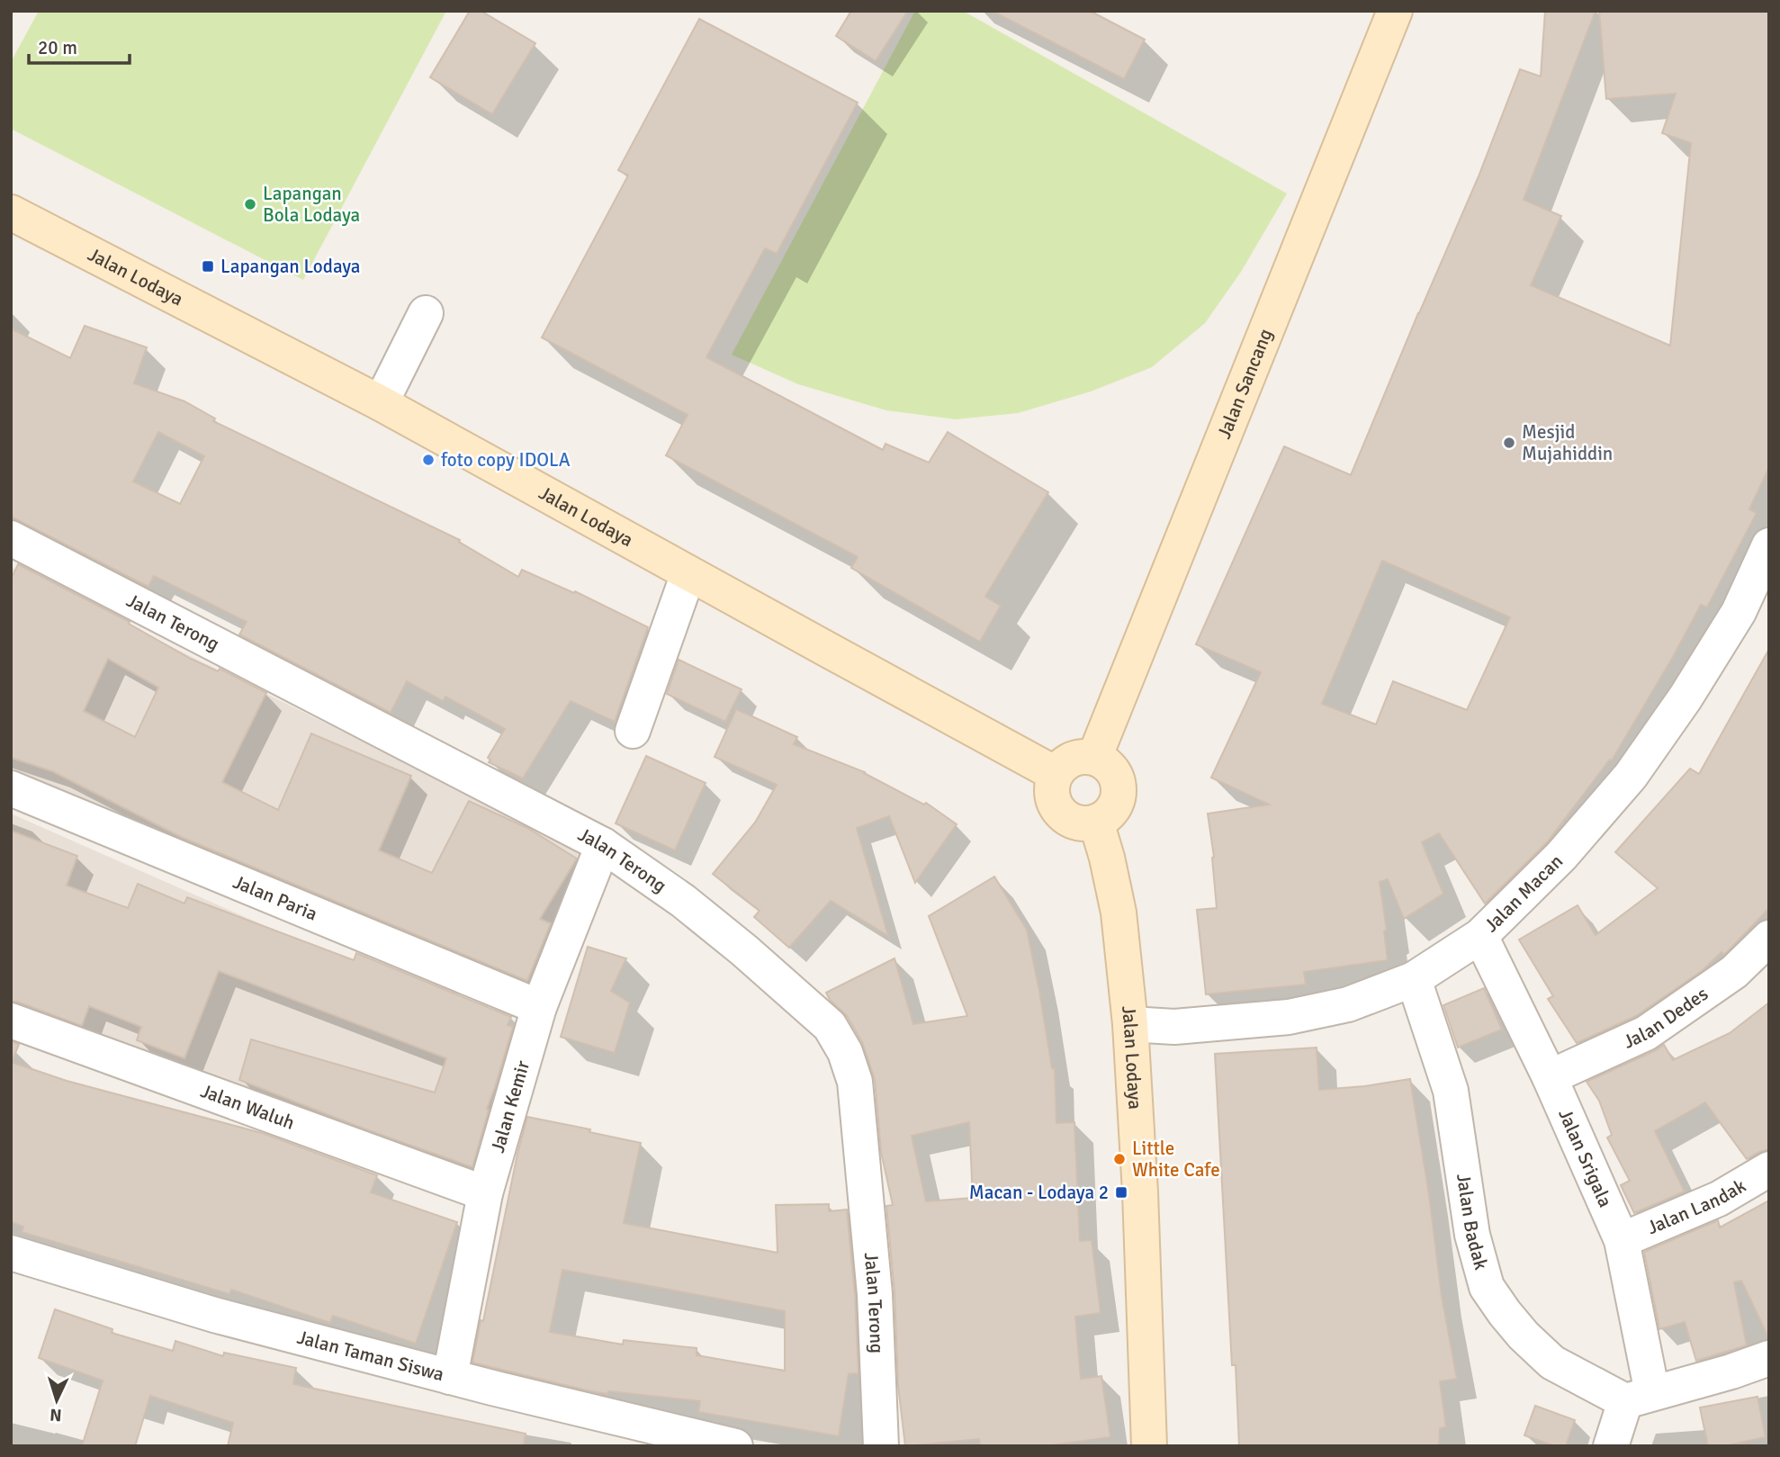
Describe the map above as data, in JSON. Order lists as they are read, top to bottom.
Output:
{
  "streets": {
    "street": [
      "Jalan Lodaya",
      "Jalan Sancang",
      "Jalan Terong",
      "Jalan Macan",
      "Jalan Paria",
      "Jalan Dedes",
      "Jalan Kemir",
      "Jalan Waluh",
      "Jalan Srigala",
      "Jalan Landak",
      "Jalan Badak",
      "Jalan Taman Siswa"
    ]
  },
  "crossings": [
    ["Jalan Lodaya", "Jalan Sancang"],
    ["Jalan Lodaya", "Jalan Macan"],
    ["Jalan Terong", "Jalan Kemir"],
    ["Jalan Macan", "Jalan Srigala"],
    ["Jalan Macan", "Jalan Badak"],
    ["Jalan Paria", "Jalan Kemir"],
    ["Jalan Dedes", "Jalan Srigala"],
    ["Jalan Kemir", "Jalan Waluh"],
    ["Jalan Kemir", "Jalan Taman Siswa"],
    ["Jalan Srigala", "Jalan Landak"],
    ["Jalan Srigala", "Jalan Badak"]
  ],
  "places": {
    "other": [
      "Lapangan Bola Lodaya",
      "Mesjid Mujahiddin",
      "foto copy IDOLA",
      "Little White Cafe"
    ],
    "transit": ["Lapangan Lodaya", "Macan - Lodaya 2"]
  },
  "scale_bar": "20 m",
  "north": "bottom"
}
